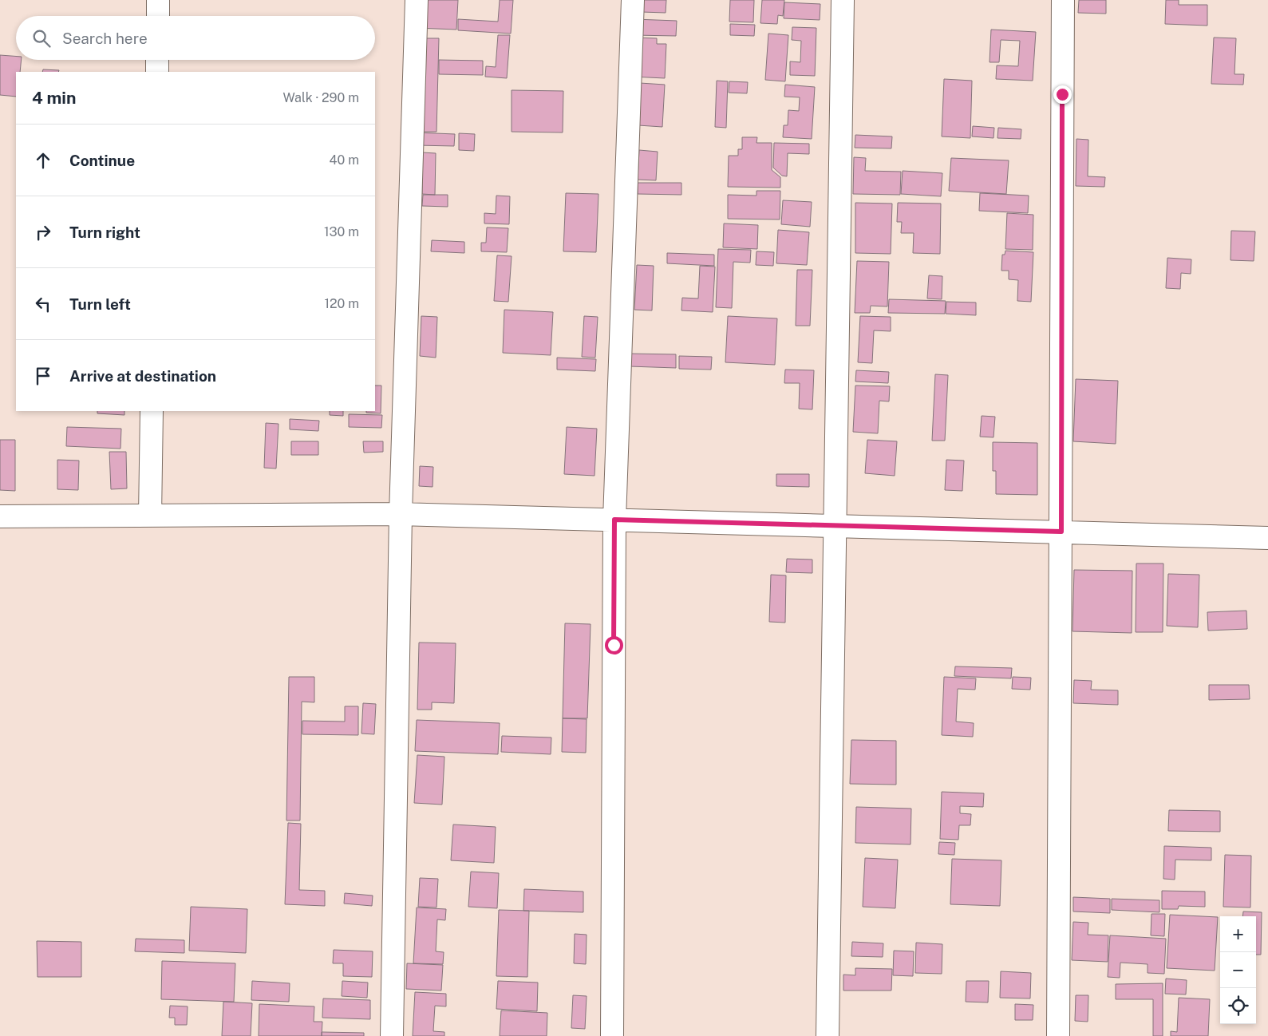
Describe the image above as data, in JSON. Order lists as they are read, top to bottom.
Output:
{
  "page": {
    "search": "Search here",
    "heading": ["4 min", "Walk · 290 m"],
    "list": [
      ["Continue", "40 m"],
      ["Turn right", "130 m"],
      ["Turn left", "120 m"],
      "Arrive at destination"
    ],
    "map_buttons": ["+", "−"]
  }
}
